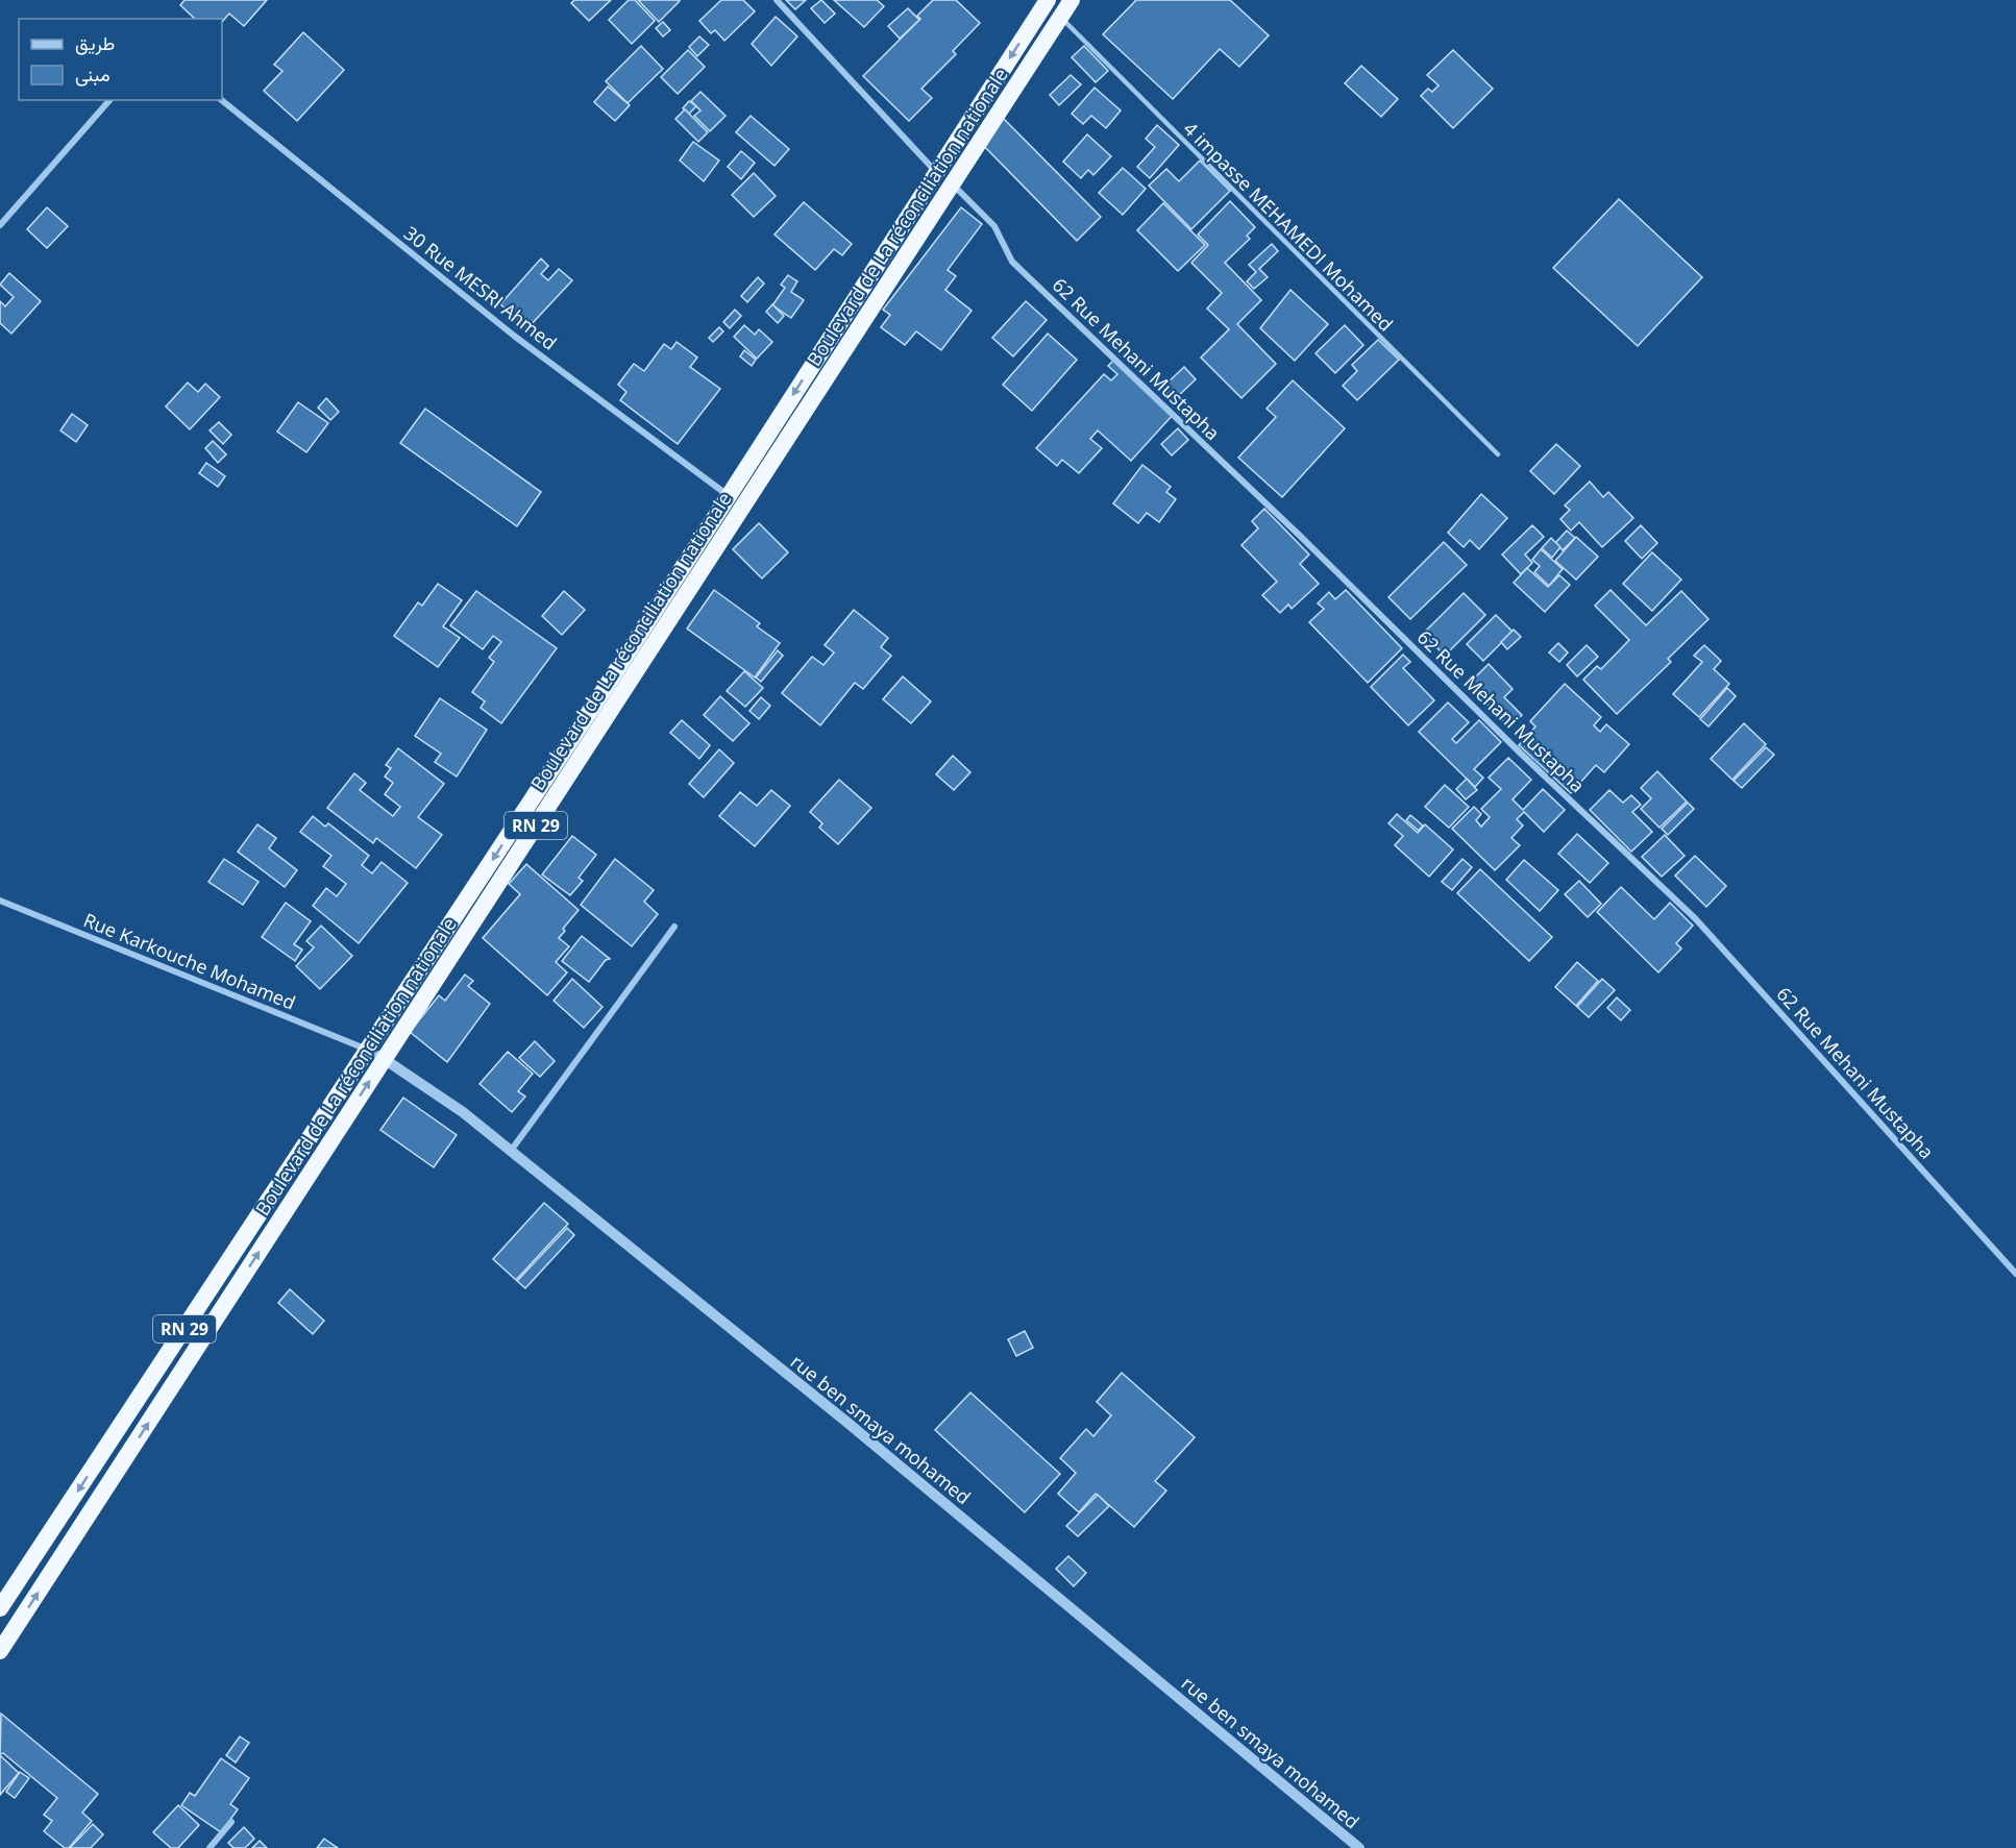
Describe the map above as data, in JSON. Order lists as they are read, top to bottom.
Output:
{
  "streets": {
    "highway": ["Boulevard de La réconciliation nationale", "RN 29"],
    "street": [
      "30 Rue MESRI Ahmed",
      "62 Rue Mehani Mustapha",
      "Rue Karkouche Mohamed",
      "rue ben smaya mohamed"
    ],
    "lane": ["4 impasse MEHAMEDI Mohamed"]
  },
  "crossings": [
    ["Boulevard de La réconciliation nationale", "4 impasse MEHAMEDI Mohamed"],
    ["Boulevard de La réconciliation nationale", "62 Rue Mehani Mustapha"],
    ["Boulevard de La réconciliation nationale", "RN 29"],
    ["Boulevard de La réconciliation nationale", "Rue Karkouche Mohamed"],
    ["Boulevard de La réconciliation nationale", "rue ben smaya mohamed"],
    ["30 Rue MESRI Ahmed", "RN 29"],
    ["62 Rue Mehani Mustapha", "RN 29"],
    ["RN 29", "Rue Karkouche Mohamed"],
    ["RN 29", "rue ben smaya mohamed"],
    ["Rue Karkouche Mohamed", "rue ben smaya mohamed"]
  ],
  "legend": ["طريق", "مبنى"]
}
